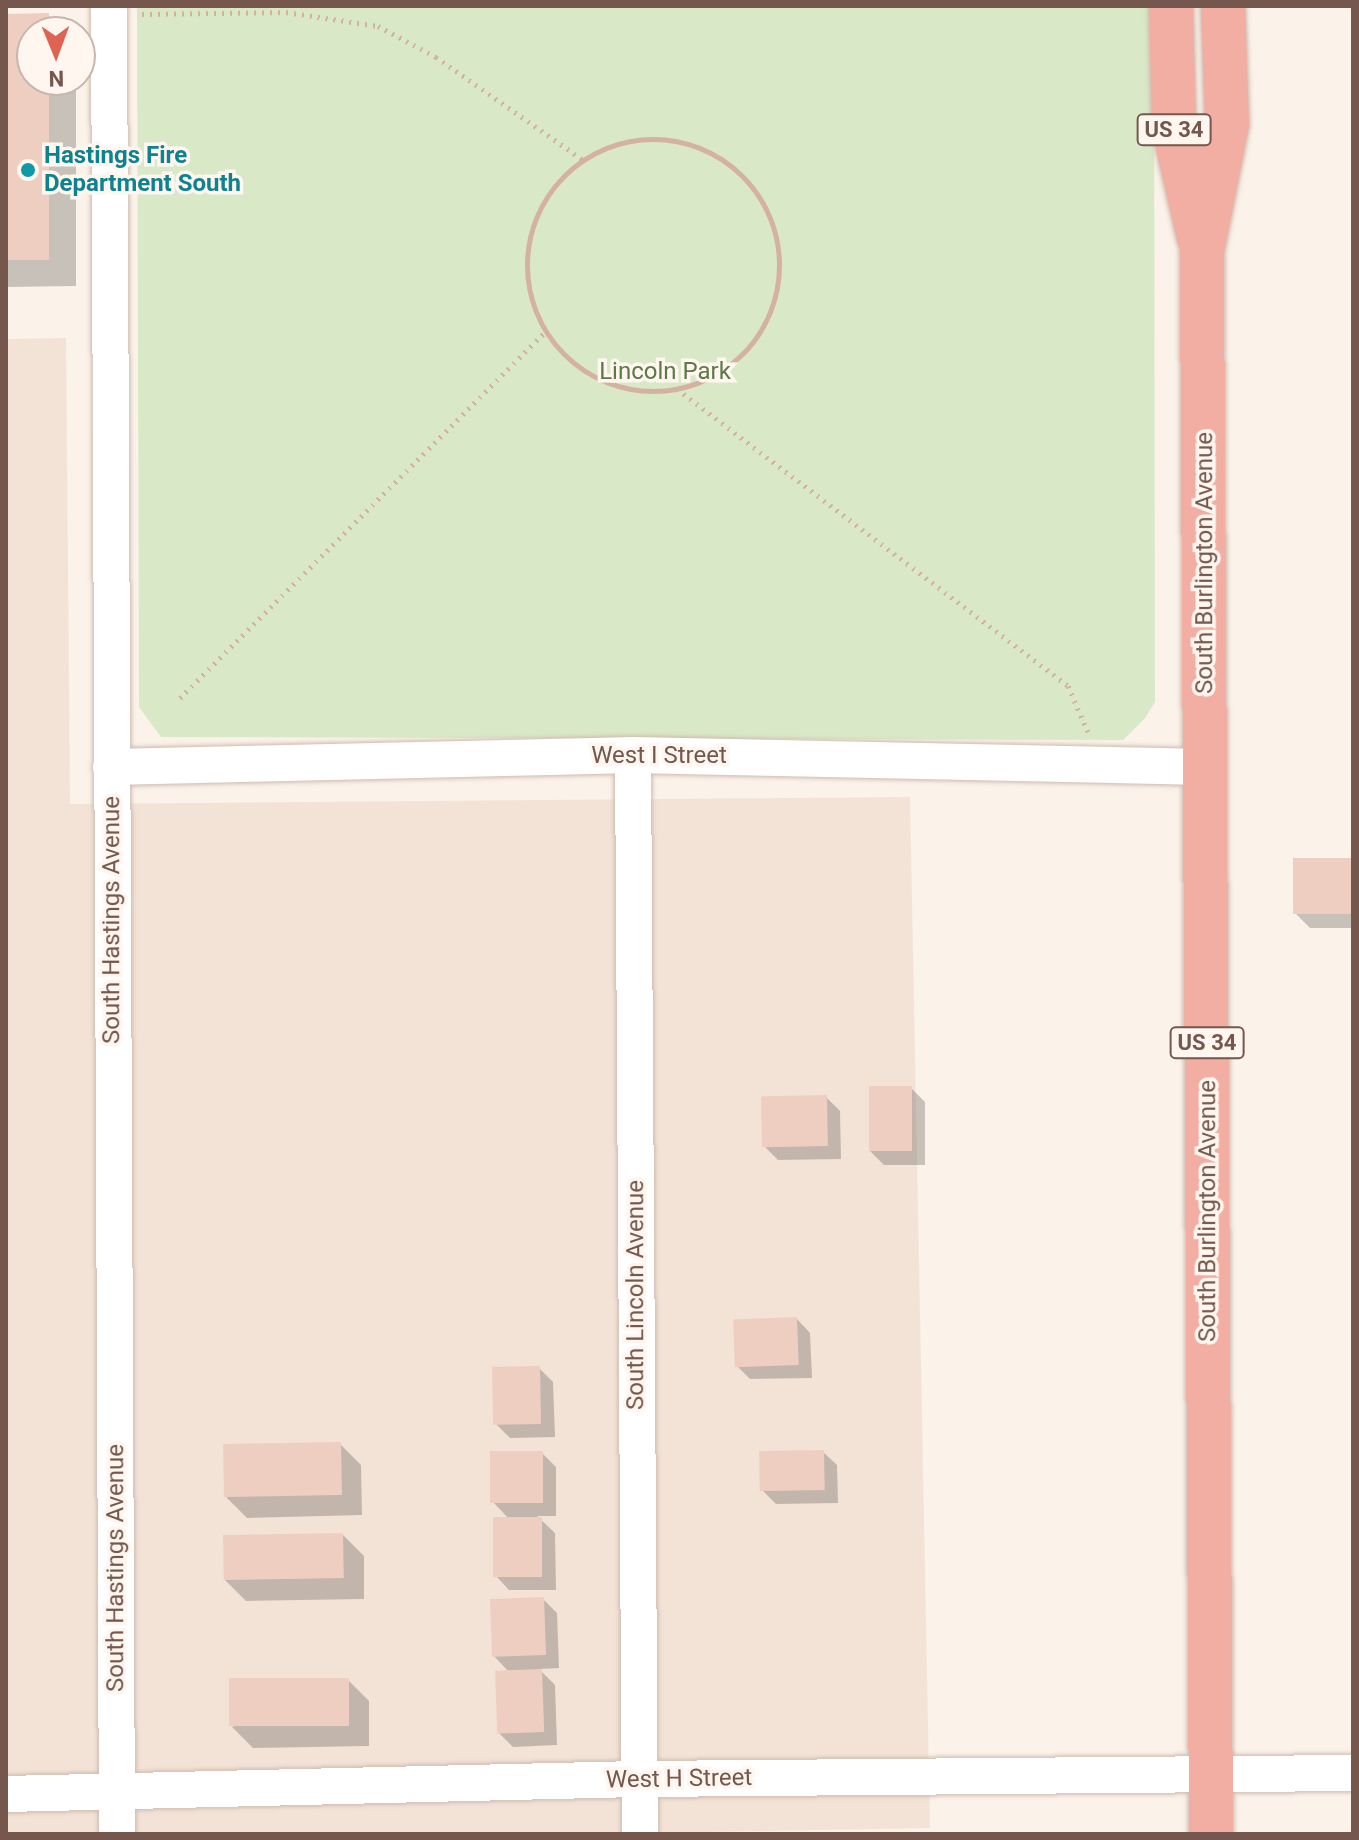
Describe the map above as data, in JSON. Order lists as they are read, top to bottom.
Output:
{
  "streets": {
    "highway": ["US 34", "South Burlington Avenue"],
    "street": [
      "West I Street",
      "South Hastings Avenue",
      "South Lincoln Avenue",
      "West H Street"
    ]
  },
  "crossings": [
    ["South Burlington Avenue", "West I Street"],
    ["South Burlington Avenue", "West H Street"],
    ["West I Street", "South Hastings Avenue"],
    ["West I Street", "South Lincoln Avenue"],
    ["South Hastings Avenue", "West H Street"],
    ["South Lincoln Avenue", "West H Street"]
  ],
  "parks": ["Lincoln Park"],
  "places": ["Hastings Fire Department South"],
  "north": "bottom"
}
